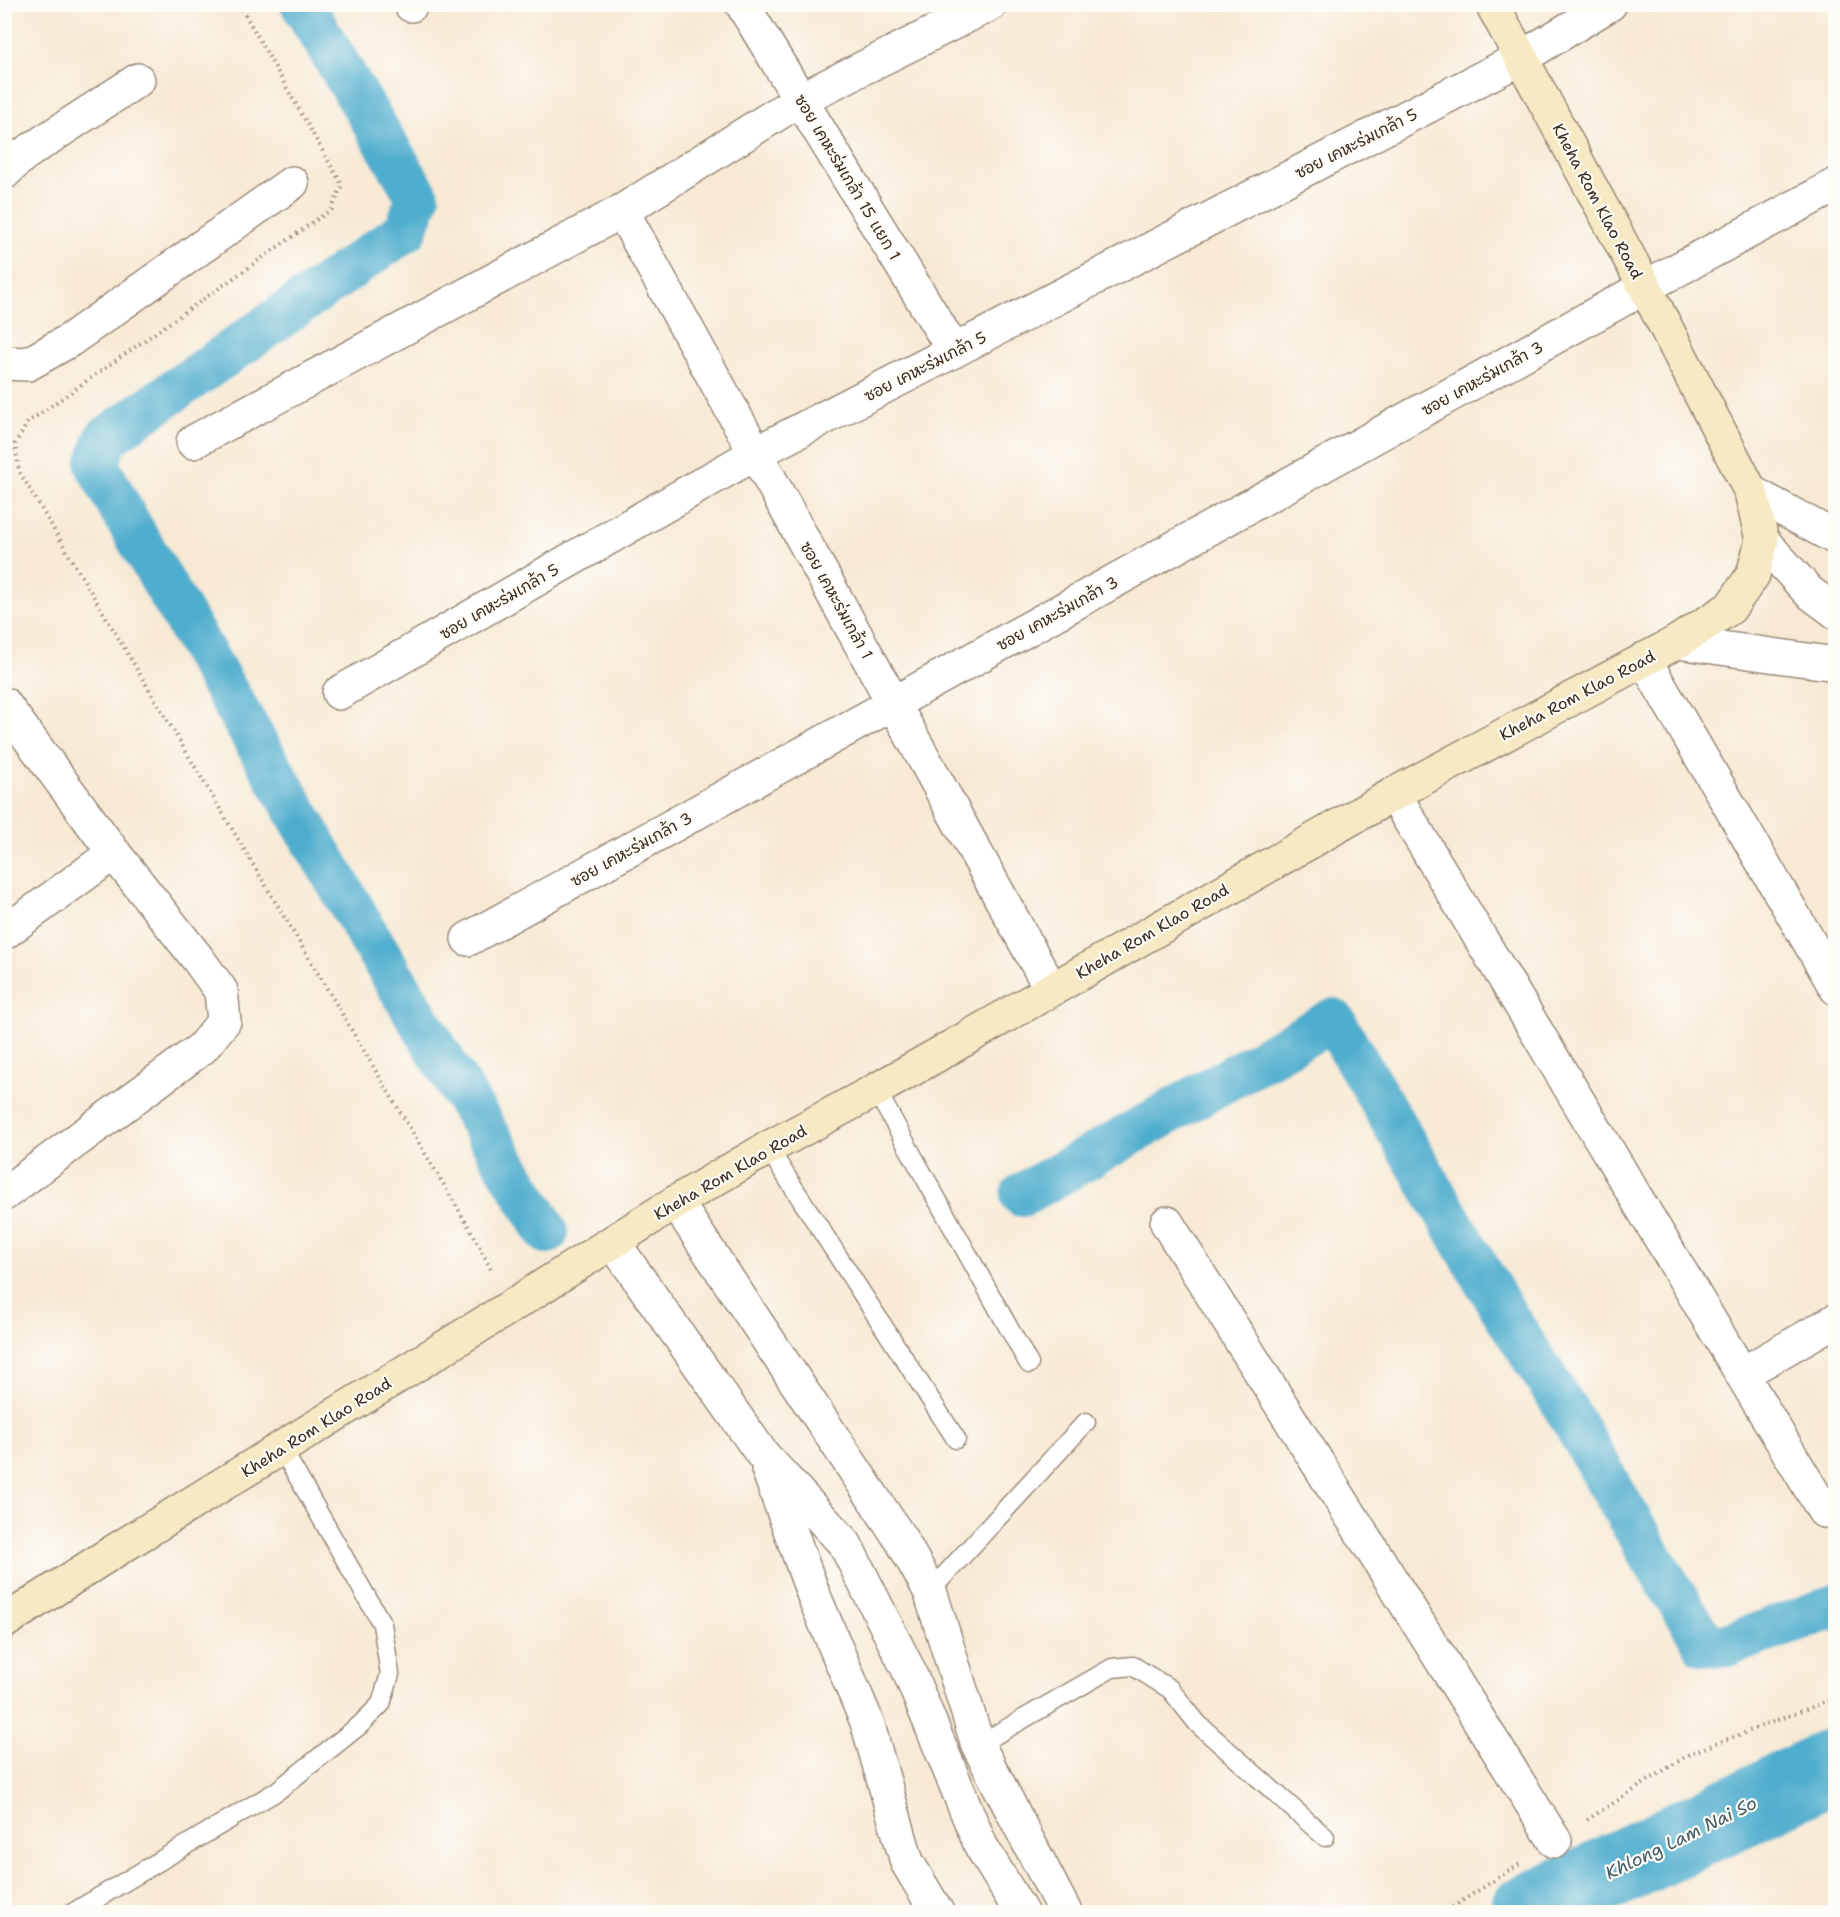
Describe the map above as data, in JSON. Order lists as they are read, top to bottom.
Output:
{
  "streets": {
    "street": [
      "ซอย เคหะร่มเกล้า 5",
      "ซอย เคหะร่มเกล้า 15 แยก 1",
      "Kheha Rom Klao Road",
      "ซอย เคหะร่มเกล้า 3",
      "ซอย เคหะร่มเกล้า 1"
    ]
  },
  "crossings": [
    ["ซอย เคหะร่มเกล้า 5", "ซอย เคหะร่มเกล้า 15 แยก 1"],
    ["ซอย เคหะร่มเกล้า 5", "Kheha Rom Klao Road"],
    ["ซอย เคหะร่มเกล้า 5", "ซอย เคหะร่มเกล้า 1"],
    ["Kheha Rom Klao Road", "ซอย เคหะร่มเกล้า 3"],
    ["Kheha Rom Klao Road", "ซอย เคหะร่มเกล้า 1"],
    ["ซอย เคหะร่มเกล้า 3", "ซอย เคหะร่มเกล้า 1"]
  ],
  "water": ["Khlong Lam Nai So"]
}
